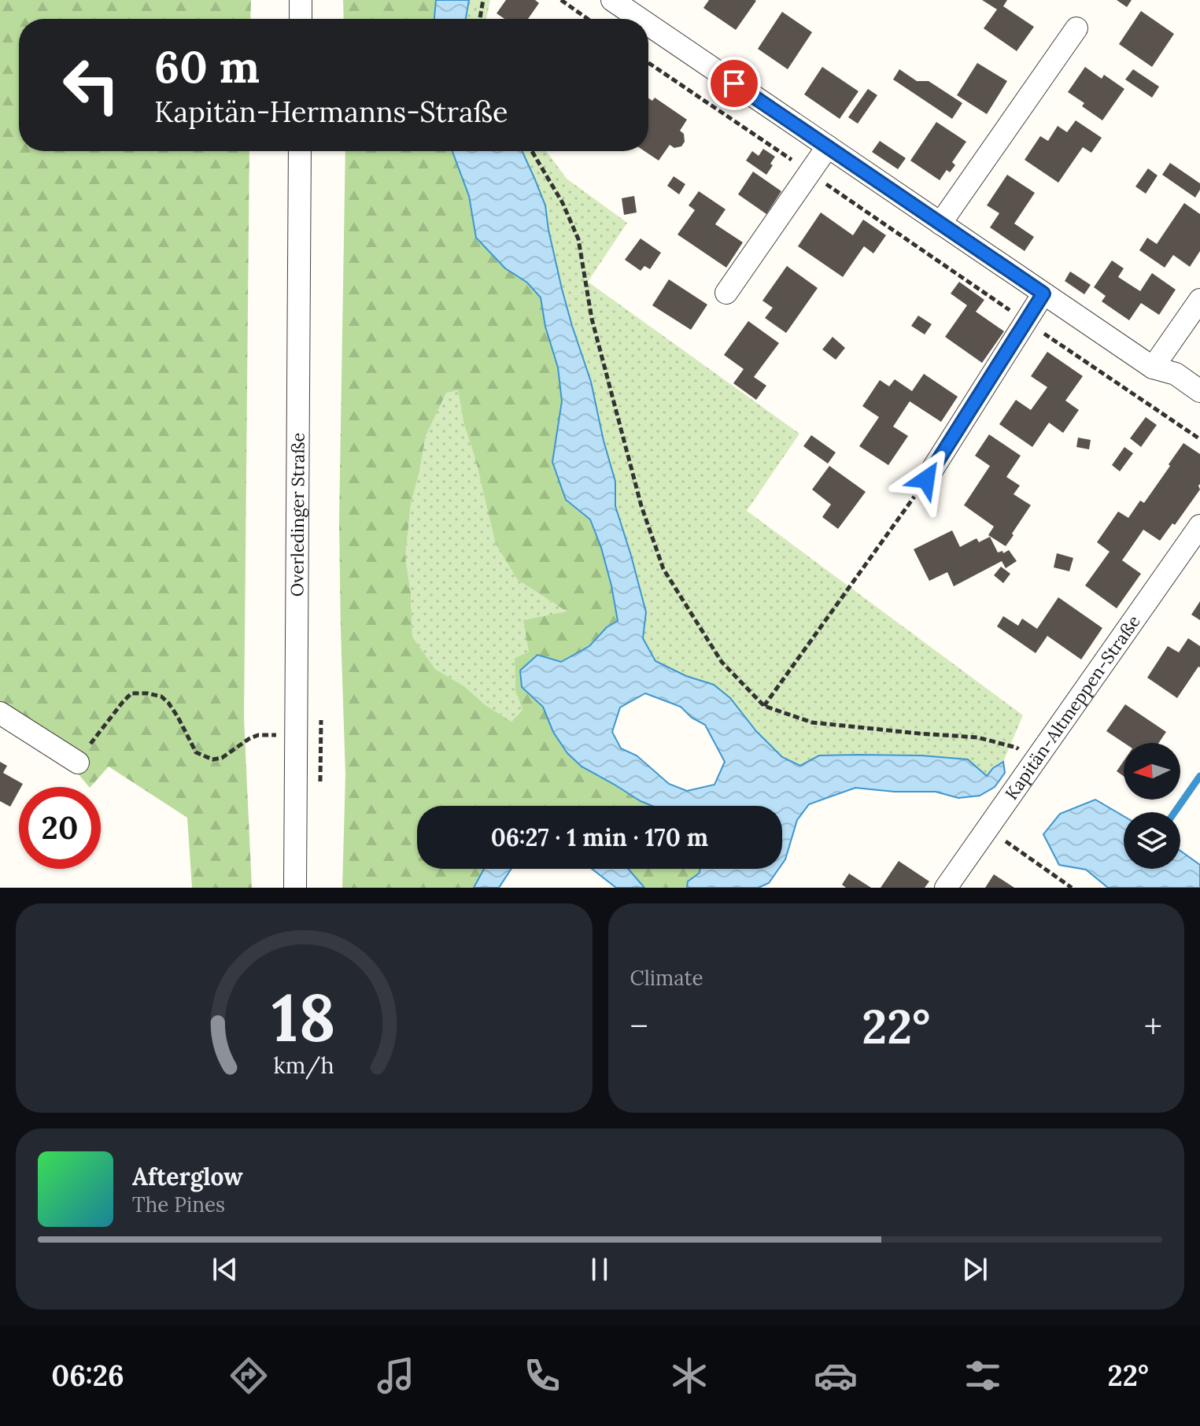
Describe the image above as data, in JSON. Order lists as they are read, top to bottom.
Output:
{
  "streets": {
    "street": ["Overledinger Straße", "Kapitän-Altmeppen-Straße"]
  },
  "north": "left",
  "page": {
    "turn": ["60 m", "Kapitän-Hermanns-Straße"],
    "limit": "20",
    "trip": "06:27 · 1 min · 170 m",
    "tile": "Climate",
    "heat": ["−", "22°", "+"],
    "song": ["Afterglow", "The Pines"],
    "tabs": ["06:26", "22°"],
    "gauge": ["18", "km/h"]
  }
}
